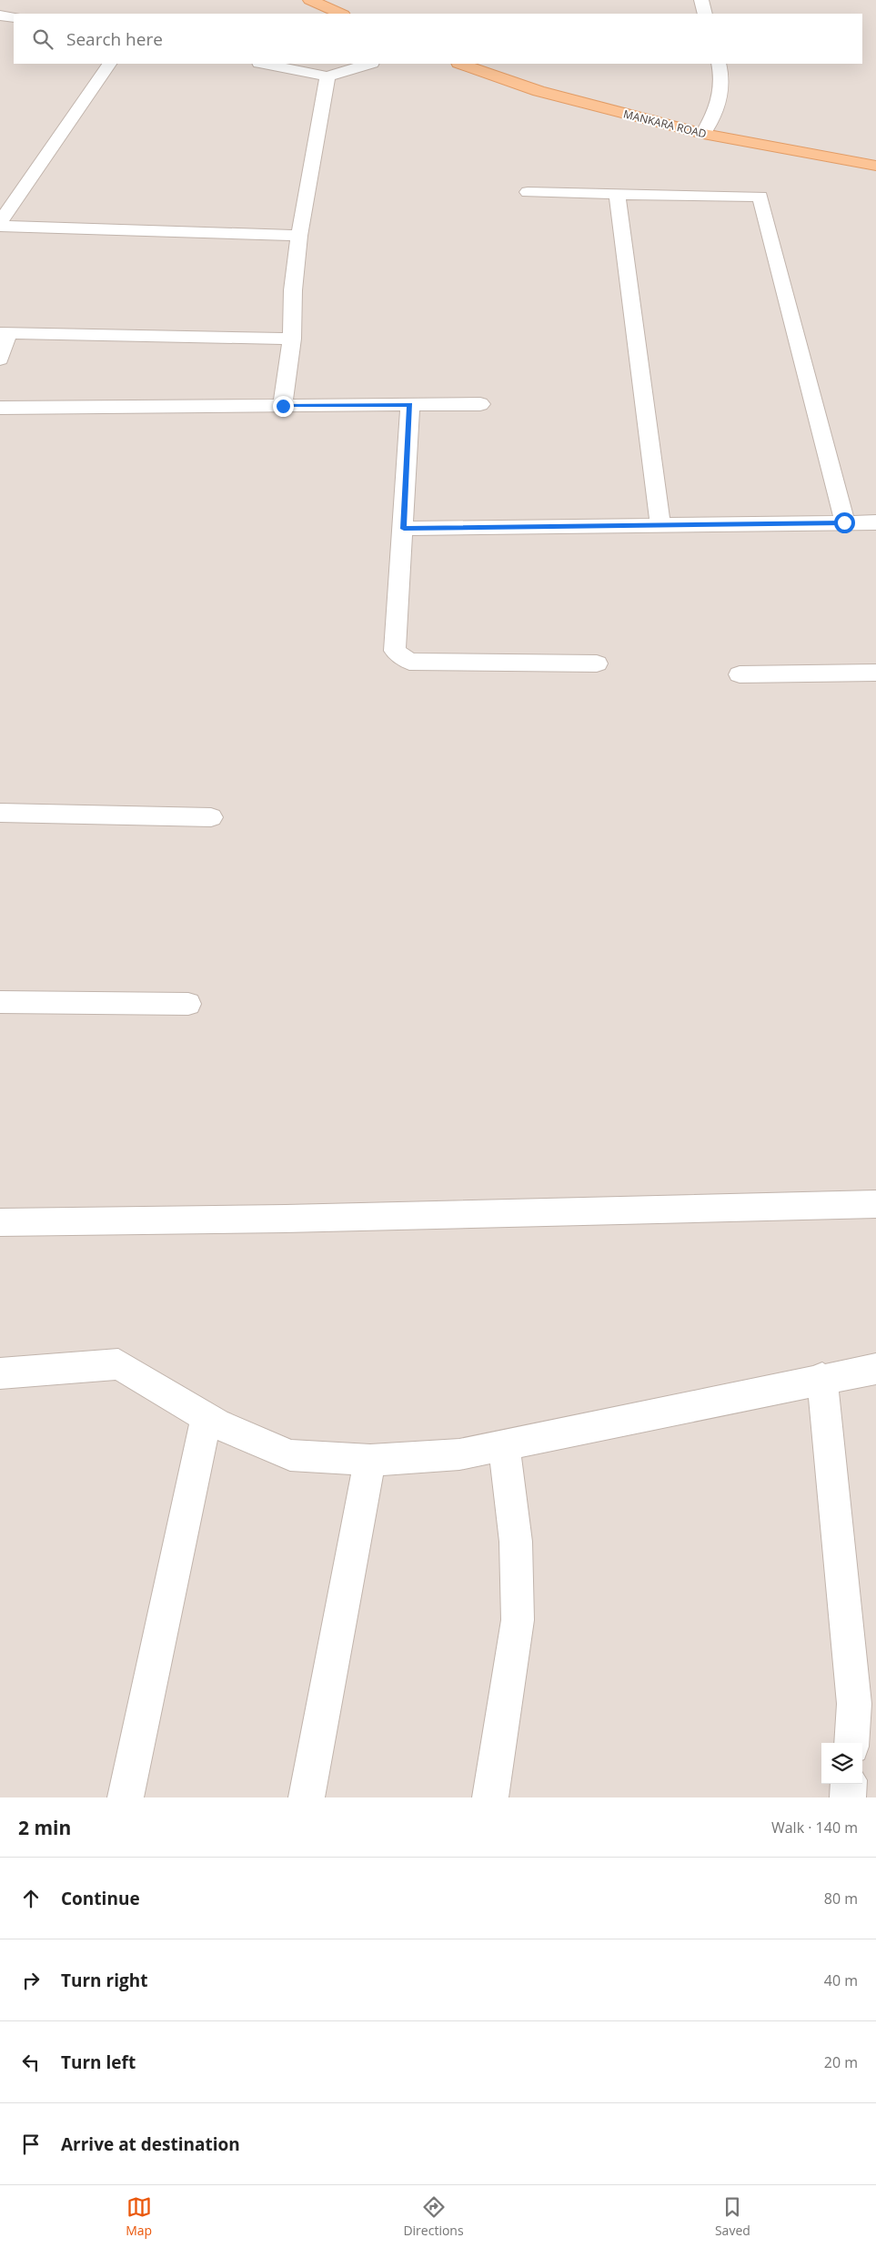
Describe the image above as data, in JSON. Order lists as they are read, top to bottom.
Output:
{
  "streets": {
    "main road": ["MANKARA ROAD"]
  },
  "page": {
    "search": "Search here",
    "heading": ["2 min", "Walk · 140 m"],
    "list": [
      ["Continue", "80 m"],
      ["Turn right", "40 m"],
      ["Turn left", "20 m"],
      "Arrive at destination"
    ],
    "nav": ["Map", "Directions", "Saved"]
  }
}
